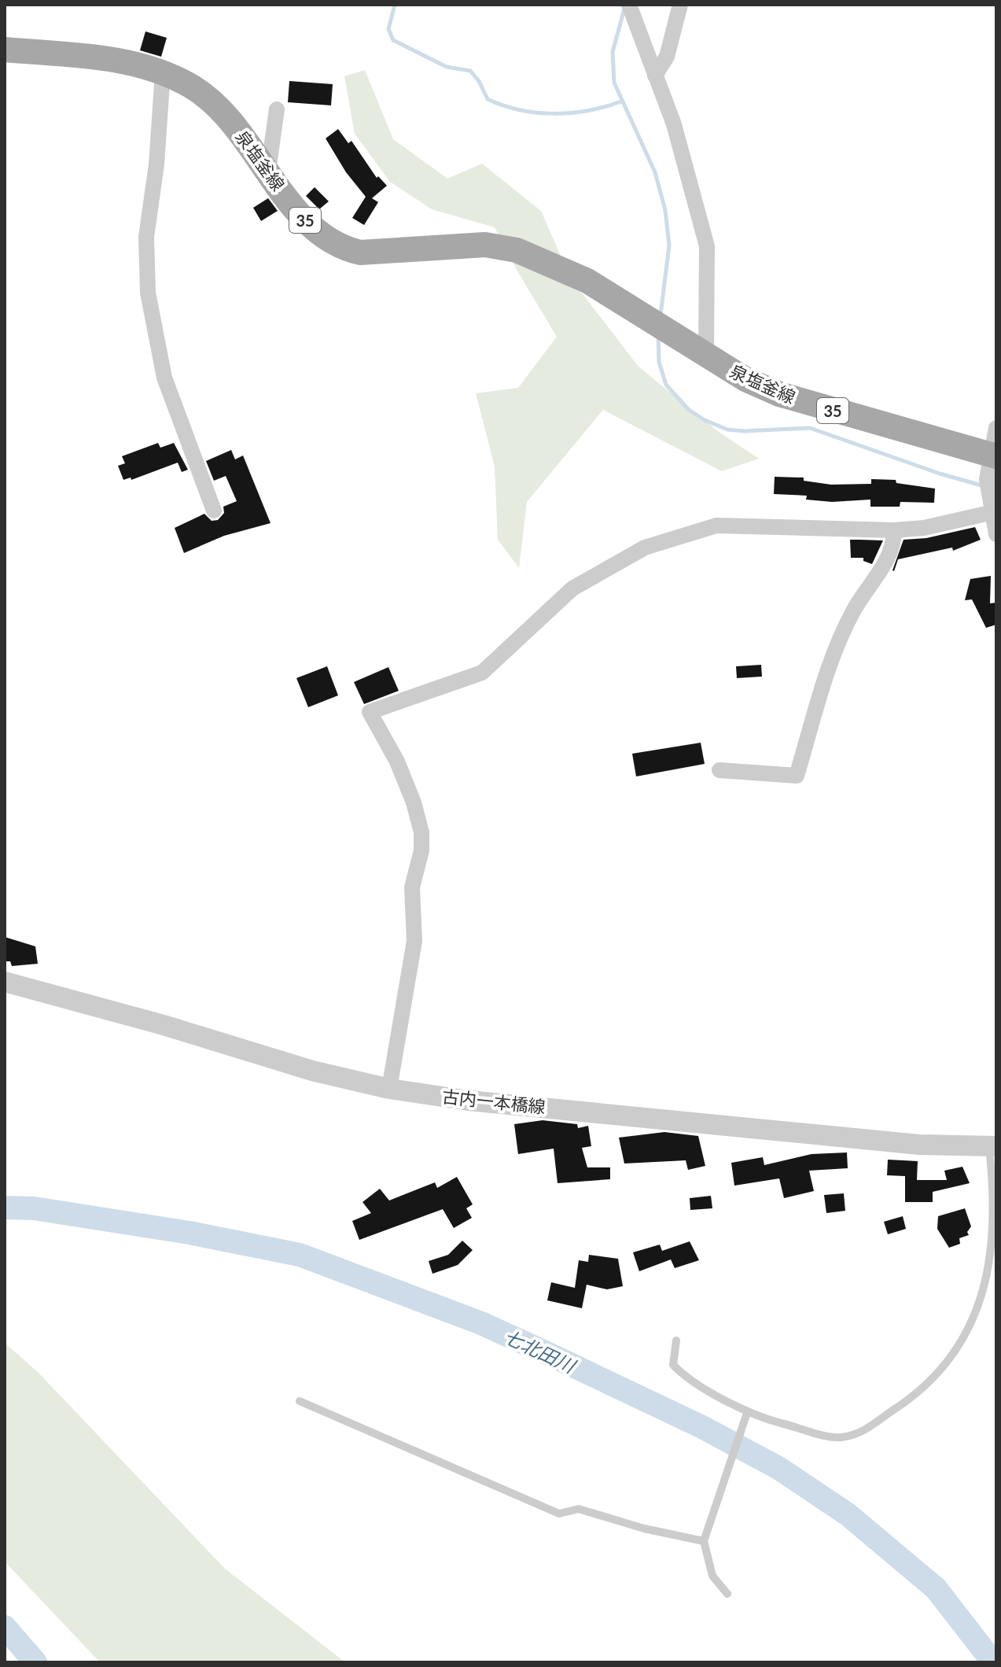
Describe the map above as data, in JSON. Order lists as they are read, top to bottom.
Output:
{
  "streets": {
    "main road": ["泉塩釜線", "35"],
    "street": ["古内一本橋線"]
  },
  "water": ["七北田川"]
}
